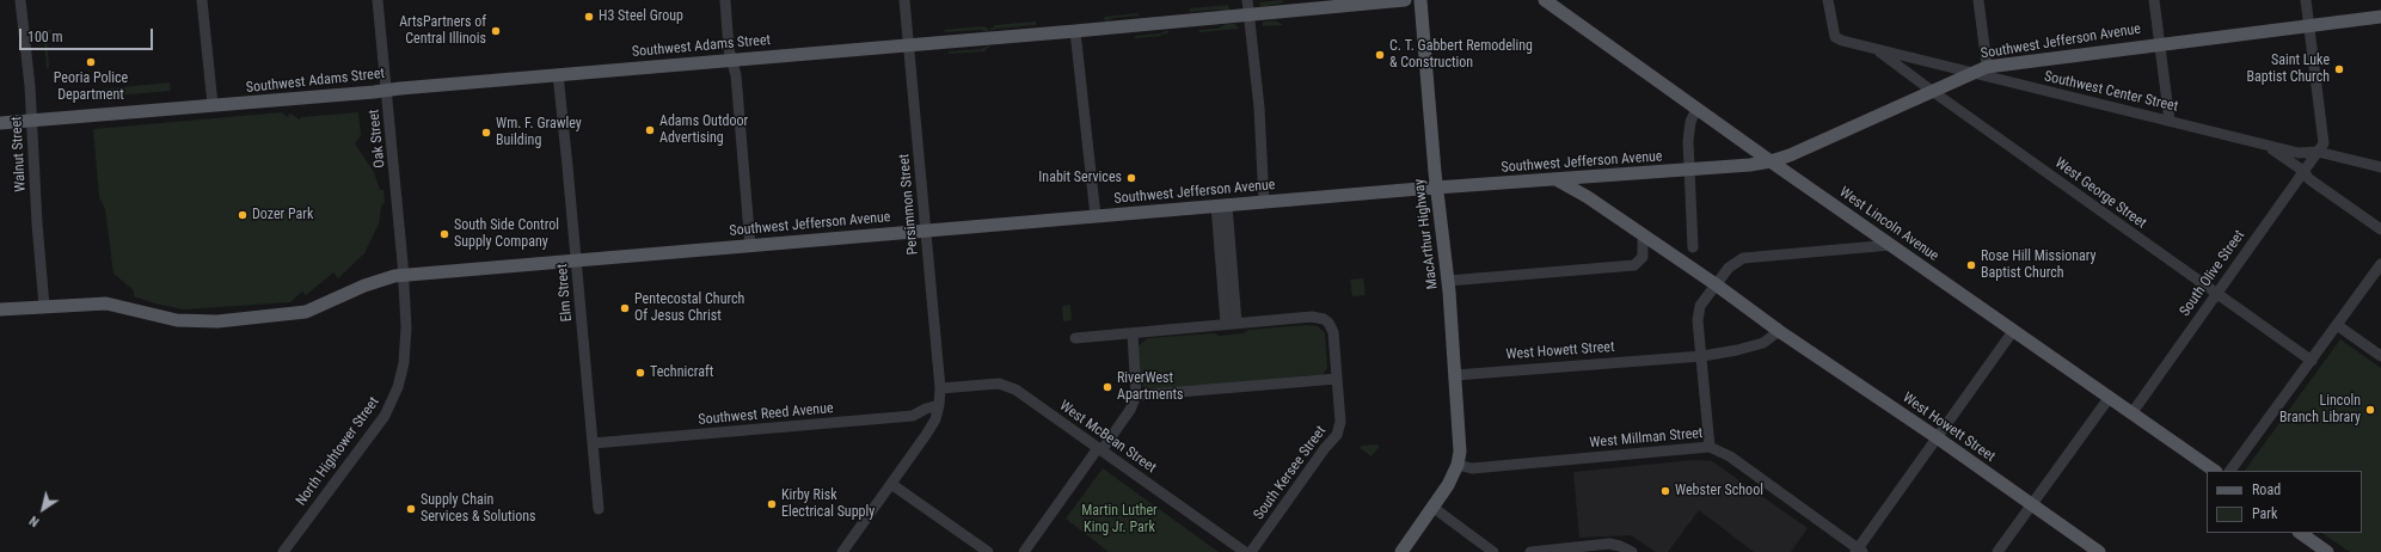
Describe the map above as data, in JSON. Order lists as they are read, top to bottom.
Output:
{
  "streets": {
    "main road": [
      "Southwest Jefferson Avenue",
      "Southwest Adams Street",
      "West Lincoln Avenue",
      "MacArthur Highway",
      "West Howett Street"
    ],
    "street": [
      "Southwest Center Street",
      "Oak Street",
      "Walnut Street",
      "West George Street",
      "Persimmon Street",
      "South Olive Street",
      "Elm Street",
      "Southwest Reed Avenue",
      "West McBean Street",
      "West Millman Street",
      "North Hightower Street",
      "South Kersee Street"
    ]
  },
  "crossings": [
    ["Southwest Jefferson Avenue", "Southwest Center Street"],
    ["Southwest Jefferson Avenue", "Oak Street"],
    ["Southwest Jefferson Avenue", "Walnut Street"],
    ["Southwest Jefferson Avenue", "West George Street"],
    ["Southwest Jefferson Avenue", "Persimmon Street"],
    ["Southwest Jefferson Avenue", "West Lincoln Avenue"],
    ["Southwest Jefferson Avenue", "MacArthur Highway"],
    ["Southwest Jefferson Avenue", "Elm Street"],
    ["Southwest Jefferson Avenue", "West Howett Street"],
    ["Southwest Jefferson Avenue", "North Hightower Street"],
    ["Southwest Adams Street", "Oak Street"],
    ["Southwest Adams Street", "Walnut Street"],
    ["Southwest Adams Street", "Persimmon Street"],
    ["Southwest Adams Street", "Elm Street"],
    ["Southwest Center Street", "South Olive Street"],
    ["Oak Street", "North Hightower Street"],
    ["West George Street", "South Olive Street"],
    ["Persimmon Street", "Southwest Reed Avenue"],
    ["Persimmon Street", "West McBean Street"],
    ["West Lincoln Avenue", "South Olive Street"],
    ["MacArthur Highway", "West Howett Street"],
    ["MacArthur Highway", "West Millman Street"],
    ["Elm Street", "Southwest Reed Avenue"]
  ],
  "parks": ["Martin Luther King Jr. Park"],
  "places": [
    "H3 Steel Group",
    "ArtsPartners of Central Illinois",
    "C. T. Gabbert Remodeling & Construction",
    "Peoria Police Department",
    "Saint Luke Baptist Church",
    "Adams Outdoor Advertising",
    "Wm. F. Grawley Building",
    "Inabit Services",
    "Dozer Park",
    "South Side Control Supply Company",
    "Rose Hill Missionary Baptist Church",
    "Pentecostal Church Of Jesus Christ",
    "Technicraft",
    "RiverWest Apartments",
    "Lincoln Branch Library",
    "Webster School",
    "Kirby Risk Electrical Supply",
    "Supply Chain Services & Solutions"
  ],
  "legend": ["Road", "Park"],
  "scale_bar": "100 m",
  "north": "bottom left"
}
